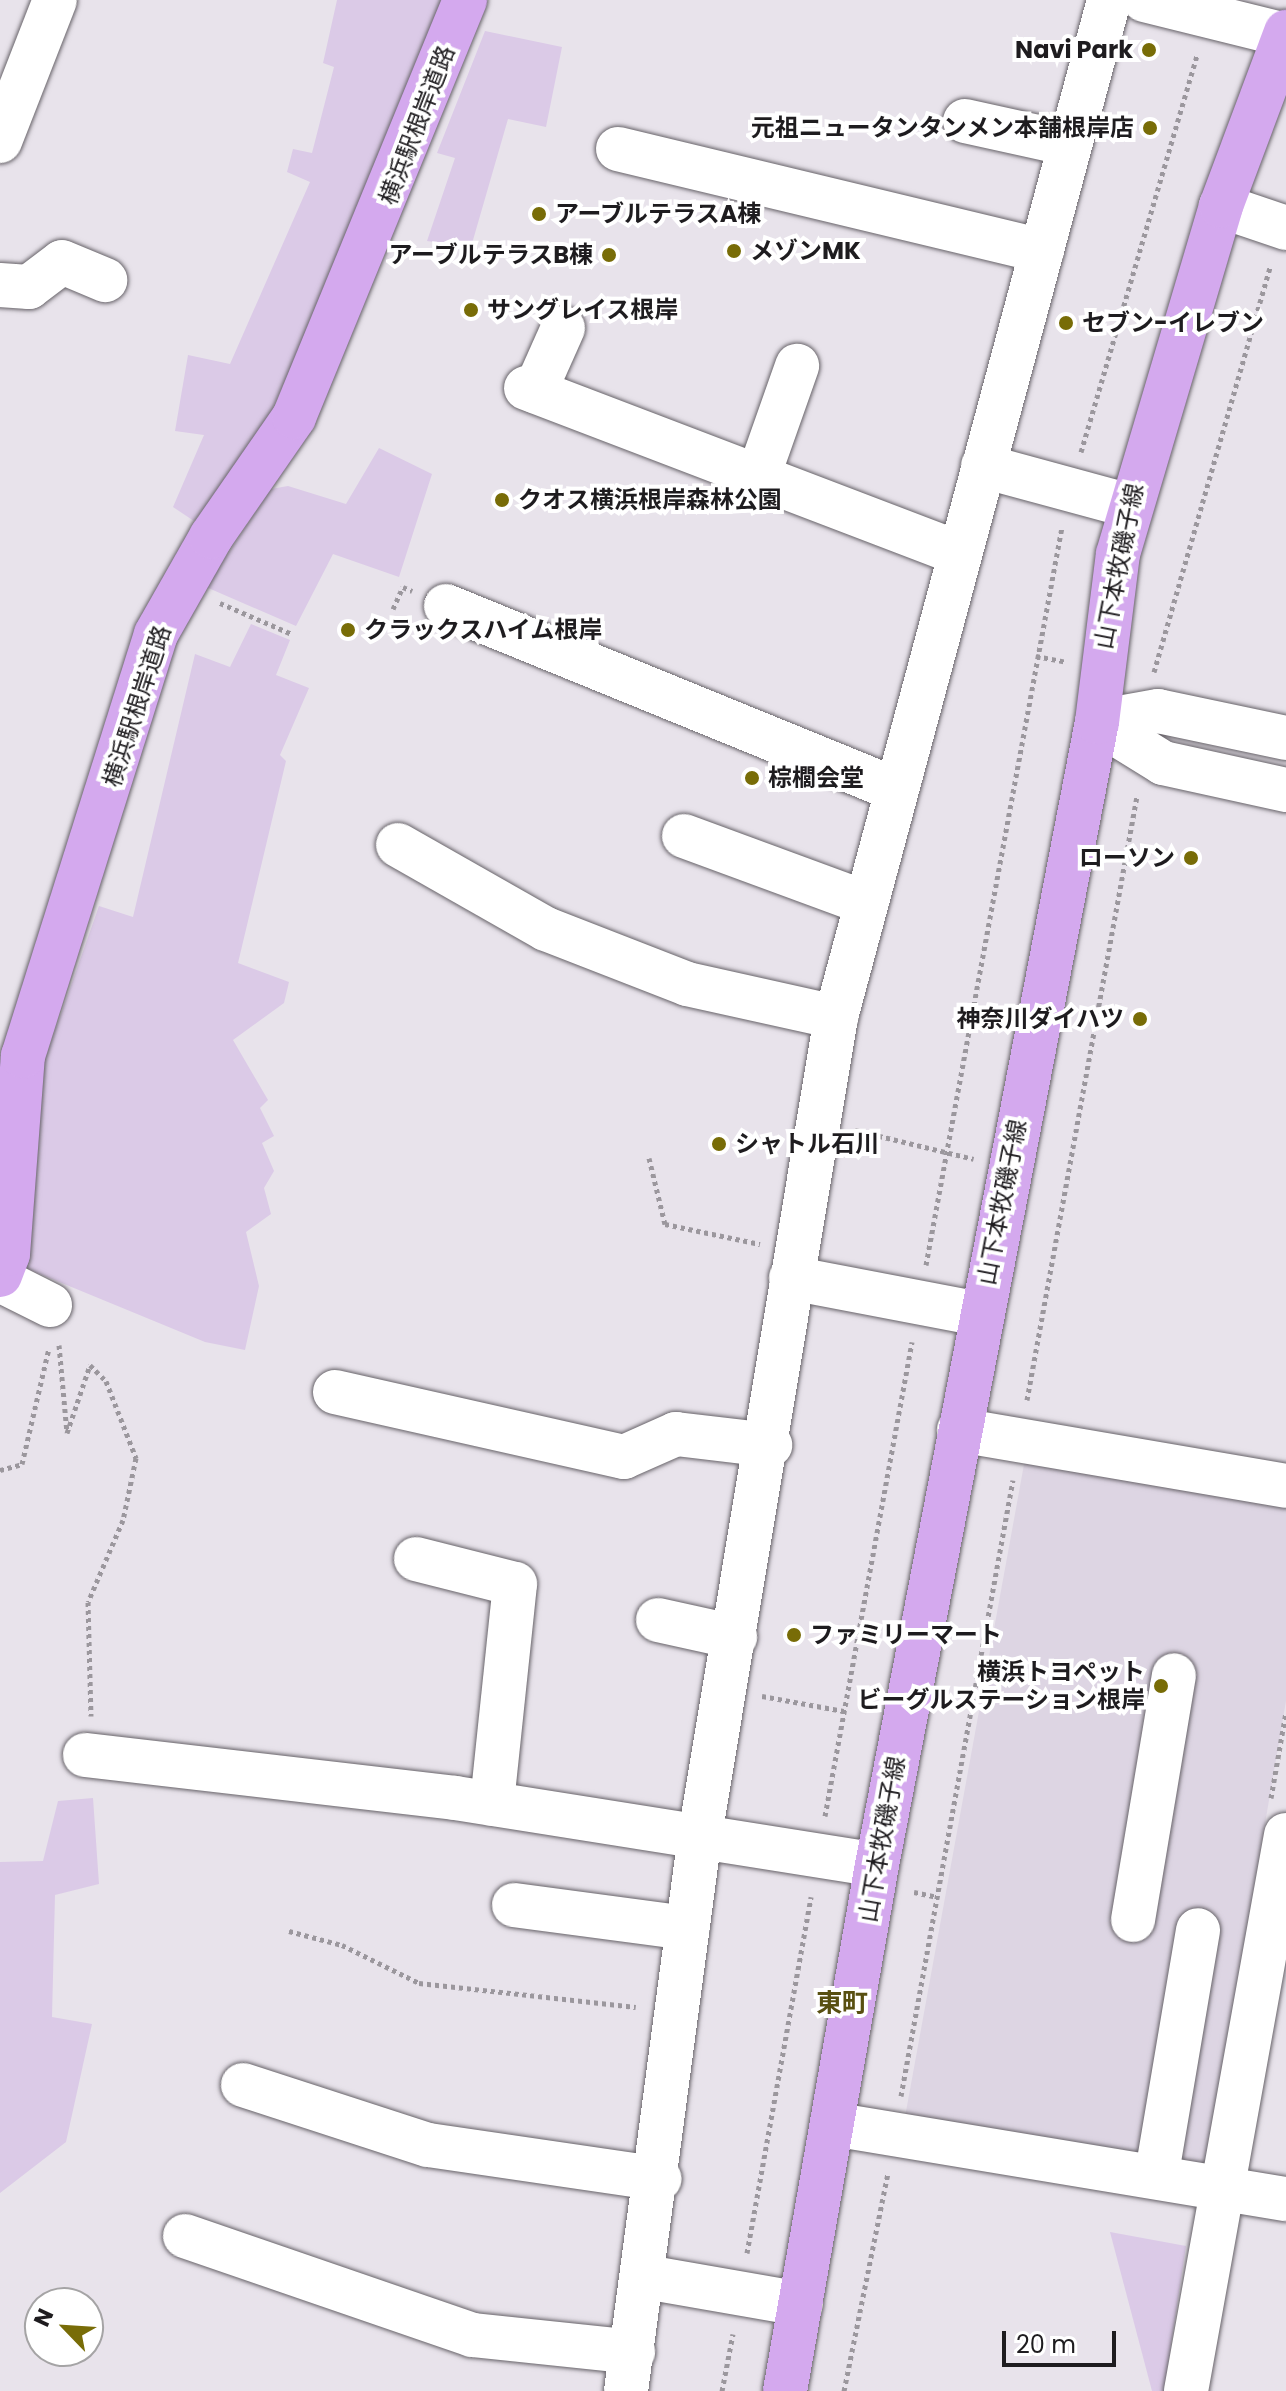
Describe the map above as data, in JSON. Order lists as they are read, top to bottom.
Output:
{
  "streets": {
    "main road": ["横浜駅根岸道路", "山下本牧磯子線"]
  },
  "districts": ["東町"],
  "places": [
    "Navi Park",
    "元祖ニュータンタンメン本舗根岸店",
    "アーブルテラスA棟",
    "メゾンMK",
    "アーブルテラスB棟",
    "サングレイス根岸",
    "セブン-イレブン",
    "クオス横浜根岸森林公園",
    "クラックスハイム根岸",
    "棕櫚会堂",
    "ローソン",
    "神奈川ダイハツ",
    "シャトル石川",
    "ファミリーマート",
    "横浜トヨペット ビーグルステーション根岸"
  ],
  "scale_bar": "20 m",
  "north": "top left"
}
